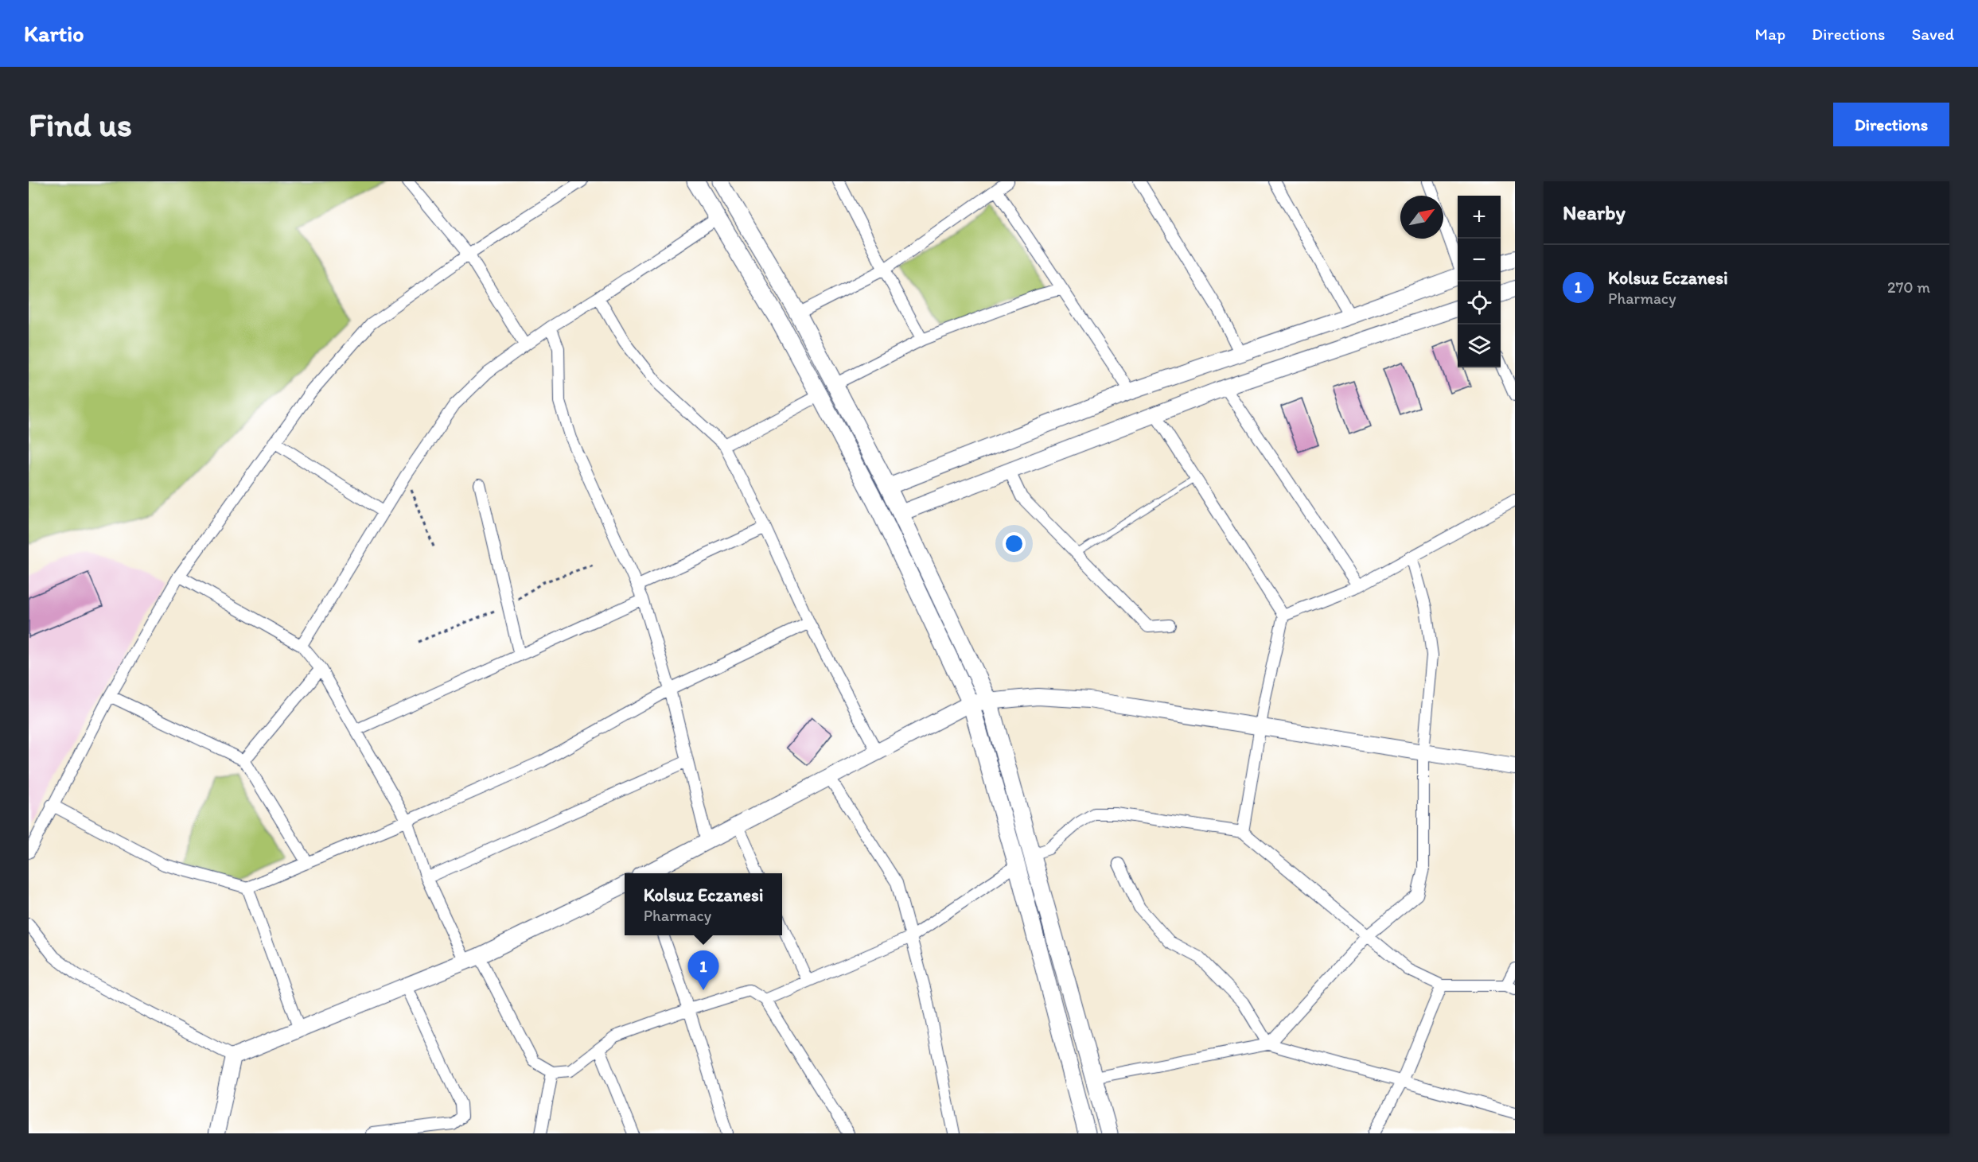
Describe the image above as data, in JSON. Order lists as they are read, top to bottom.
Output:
{
  "north": "top right",
  "page": {
    "header": "Kartio",
    "nav": ["Map", "Directions", "Saved"],
    "buttons": "Directions",
    "title": "Find us",
    "heading": "Nearby",
    "map_buttons": ["+", "−"],
    "list": [
      {
        "mark": "1",
        "name": "Kolsuz Eczanesi",
        "note": "Pharmacy",
        "value": "270 m"
      }
    ],
    "popup": ["Kolsuz Eczanesi", "Pharmacy"],
    "pins": "1"
  }
}
